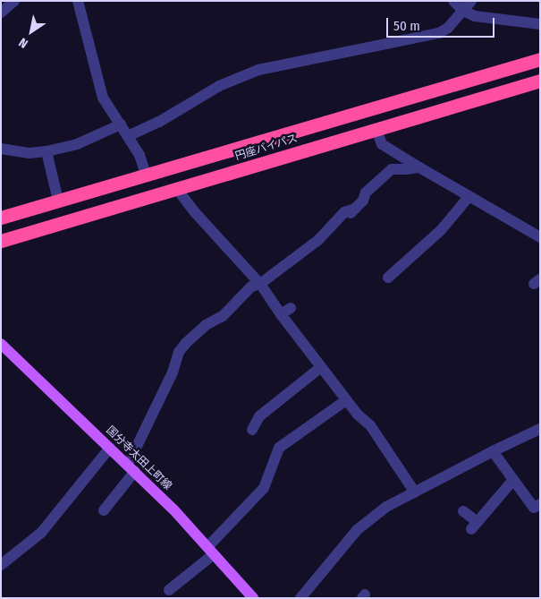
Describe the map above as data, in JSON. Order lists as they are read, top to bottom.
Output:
{
  "streets": {
    "highway": ["円座バイパス"],
    "main road": ["国分寺太田上町線"]
  },
  "scale_bar": "50 m",
  "north": "bottom left"
}
